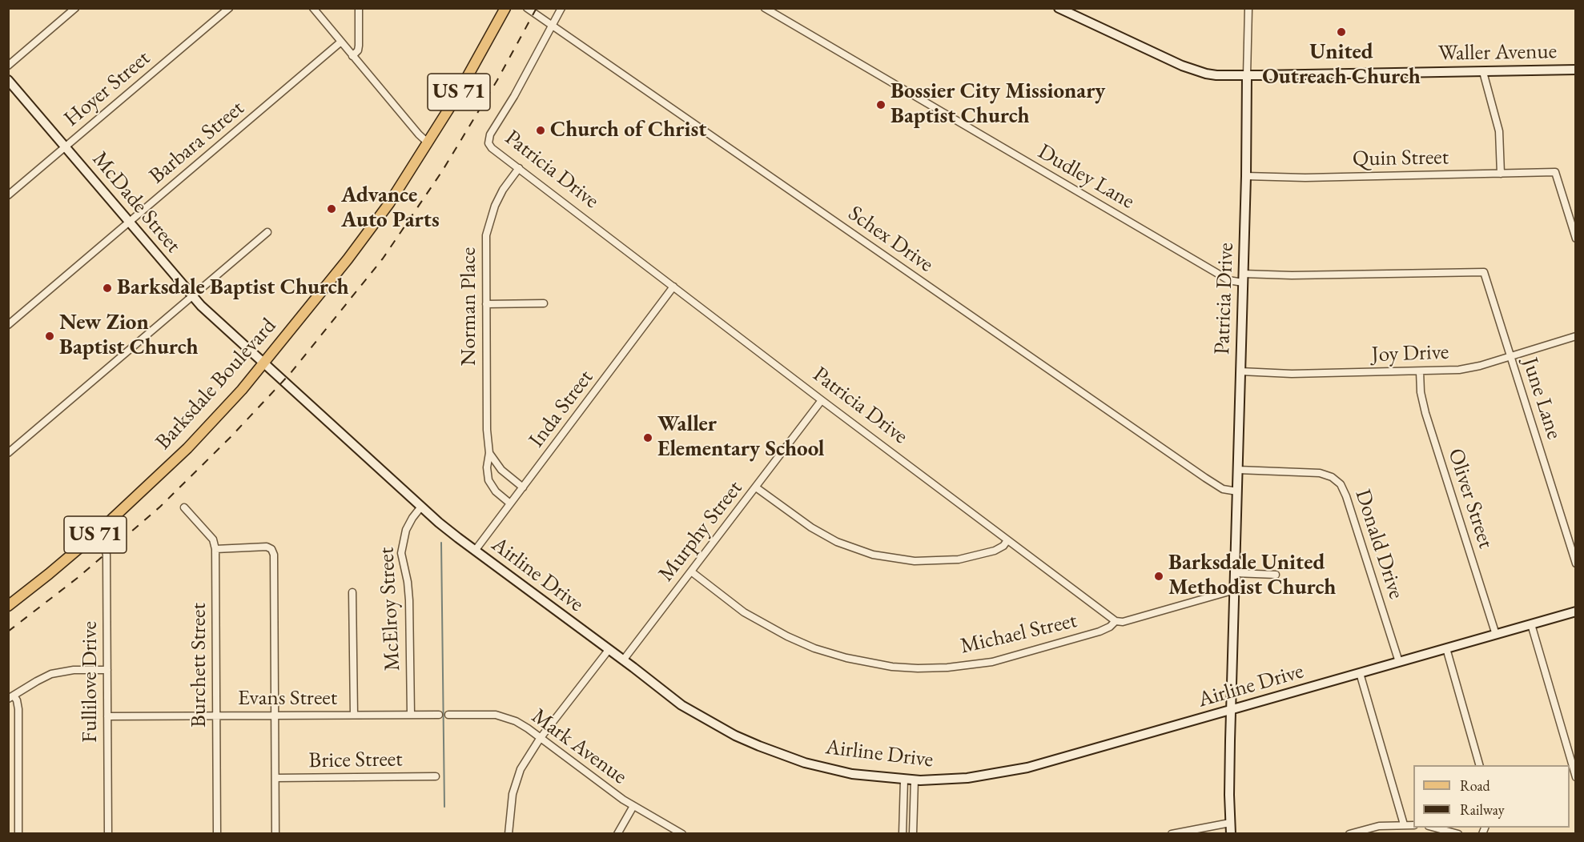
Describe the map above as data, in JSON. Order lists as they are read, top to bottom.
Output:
{
  "streets": {
    "main road": ["US 71", "Barksdale Boulevard"],
    "street": [
      "Waller Avenue",
      "Hoyer Street",
      "Barbara Street",
      "Quin Street",
      "Patricia Drive",
      "Dudley Lane",
      "McDade Street",
      "Schex Drive",
      "Norman Place",
      "Joy Drive",
      "June Lane",
      "Inda Street",
      "Oliver Street",
      "Murphy Street",
      "Donald Drive",
      "Airline Drive",
      "McElroy Street",
      "Michael Street",
      "Burchett Street",
      "Fullilove Drive",
      "Evans Street",
      "Mark Avenue",
      "Brice Street"
    ]
  },
  "crossings": [
    ["Waller Avenue", "Patricia Drive"],
    ["Hoyer Street", "McDade Street"],
    ["Barbara Street", "McDade Street"],
    ["Quin Street", "Patricia Drive"],
    ["Patricia Drive", "Dudley Lane"],
    ["Patricia Drive", "Schex Drive"],
    ["Patricia Drive", "Norman Place"],
    ["Patricia Drive", "Joy Drive"],
    ["Patricia Drive", "Inda Street"],
    ["Patricia Drive", "Murphy Street"],
    ["Patricia Drive", "Donald Drive"],
    ["Patricia Drive", "Airline Drive"],
    ["Patricia Drive", "Michael Street"],
    ["Dudley Lane", "June Lane"],
    ["McDade Street", "Barksdale Boulevard"],
    ["McDade Street", "Airline Drive"],
    ["Norman Place", "Inda Street"],
    ["Joy Drive", "June Lane"],
    ["Joy Drive", "Oliver Street"],
    ["Barksdale Boulevard", "Airline Drive"],
    ["Barksdale Boulevard", "Fullilove Drive"],
    ["Inda Street", "Airline Drive"],
    ["Oliver Street", "Airline Drive"],
    ["Murphy Street", "Airline Drive"],
    ["Murphy Street", "Michael Street"],
    ["Donald Drive", "Airline Drive"],
    ["Airline Drive", "McElroy Street"],
    ["McElroy Street", "Evans Street"],
    ["Burchett Street", "Evans Street"],
    ["Fullilove Drive", "Evans Street"]
  ],
  "places": [
    "United Outreach Church",
    "Bossier City Missionary Baptist Church",
    "Church of Christ",
    "Advance Auto Parts",
    "Barksdale Baptist Church",
    "New Zion Baptist Church",
    "Waller Elementary School",
    "Barksdale United Methodist Church"
  ],
  "legend": ["Road", "Railway"]
}
